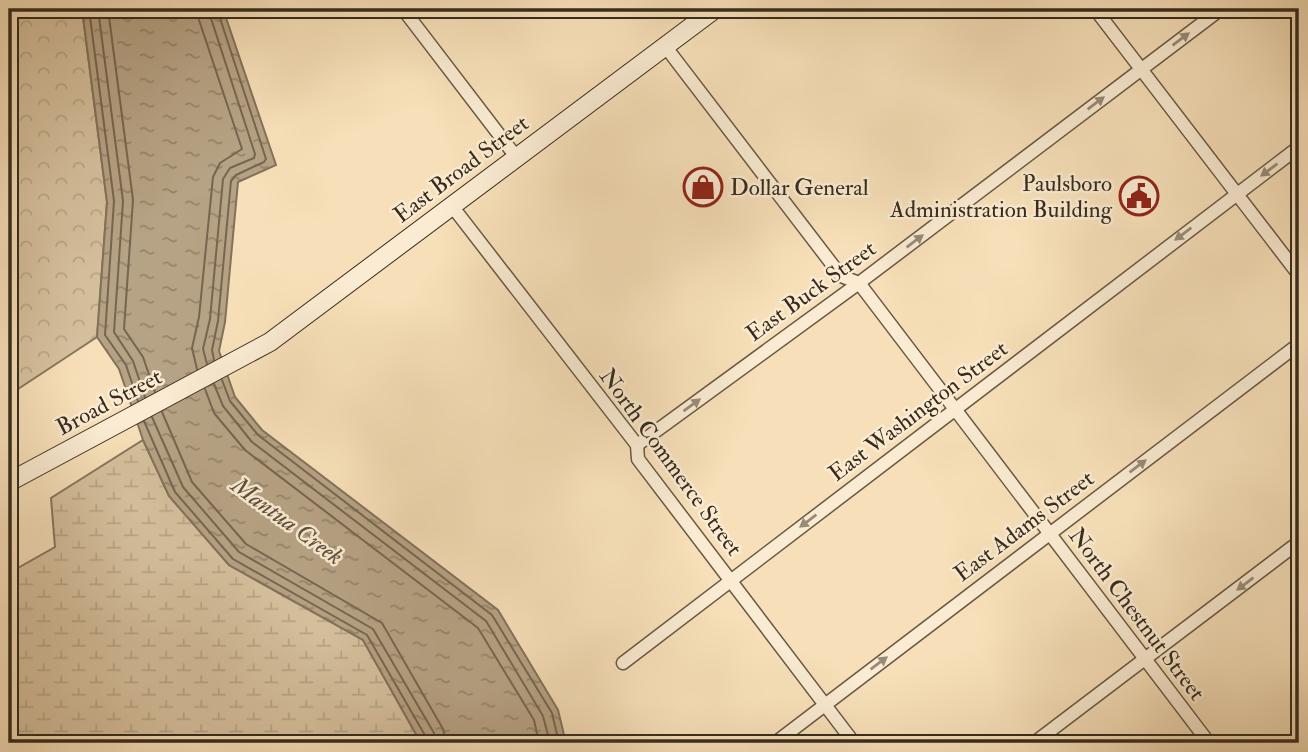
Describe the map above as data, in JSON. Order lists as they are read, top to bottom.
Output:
{
  "streets": {
    "main road": ["East Broad Street", "Broad Street"],
    "street": [
      "East Buck Street",
      "East Washington Street",
      "North Commerce Street",
      "East Adams Street",
      "North Chestnut Street"
    ]
  },
  "crossings": [
    ["East Broad Street", "Broad Street"],
    ["East Broad Street", "North Commerce Street"],
    ["East Broad Street", "North Chestnut Street"],
    ["East Buck Street", "North Commerce Street"],
    ["East Buck Street", "North Chestnut Street"],
    ["East Washington Street", "North Commerce Street"],
    ["East Washington Street", "North Chestnut Street"],
    ["North Commerce Street", "East Adams Street"],
    ["East Adams Street", "North Chestnut Street"]
  ],
  "one_way": ["East Buck Street", "East Washington Street", "East Adams Street"],
  "water": ["Mantua Creek"],
  "places": {
    "shop": ["Dollar General"],
    "public building": ["Paulsboro Administration Building"]
  }
}
